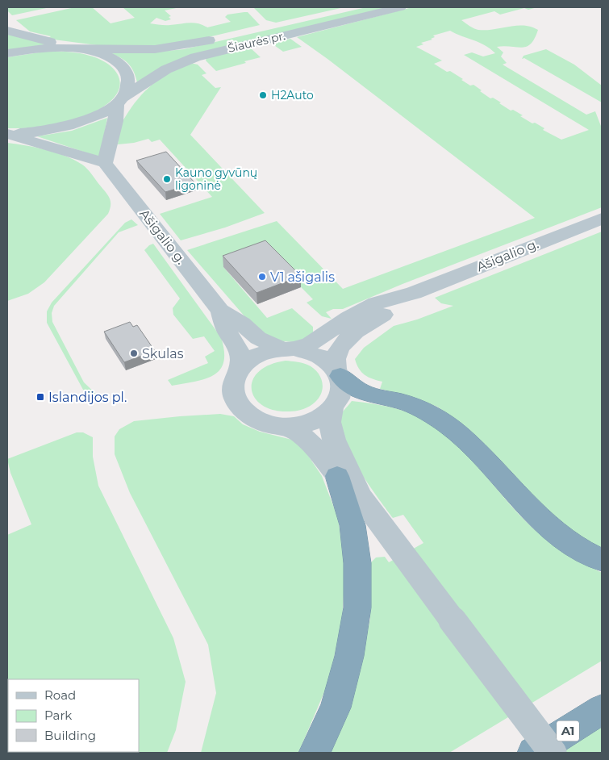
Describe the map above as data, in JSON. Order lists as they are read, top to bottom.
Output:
{
  "streets": {
    "highway": ["A1"],
    "main road": ["Šiaurės pr.", "Ašigalio g."]
  },
  "places": {
    "other": [
      "H2Auto",
      "Kauno gyvūnų ligoninė",
      "V1 ašigalis",
      "Skulas"
    ],
    "transit": ["Islandijos pl."]
  },
  "legend": ["Road", "Park", "Building"]
}
